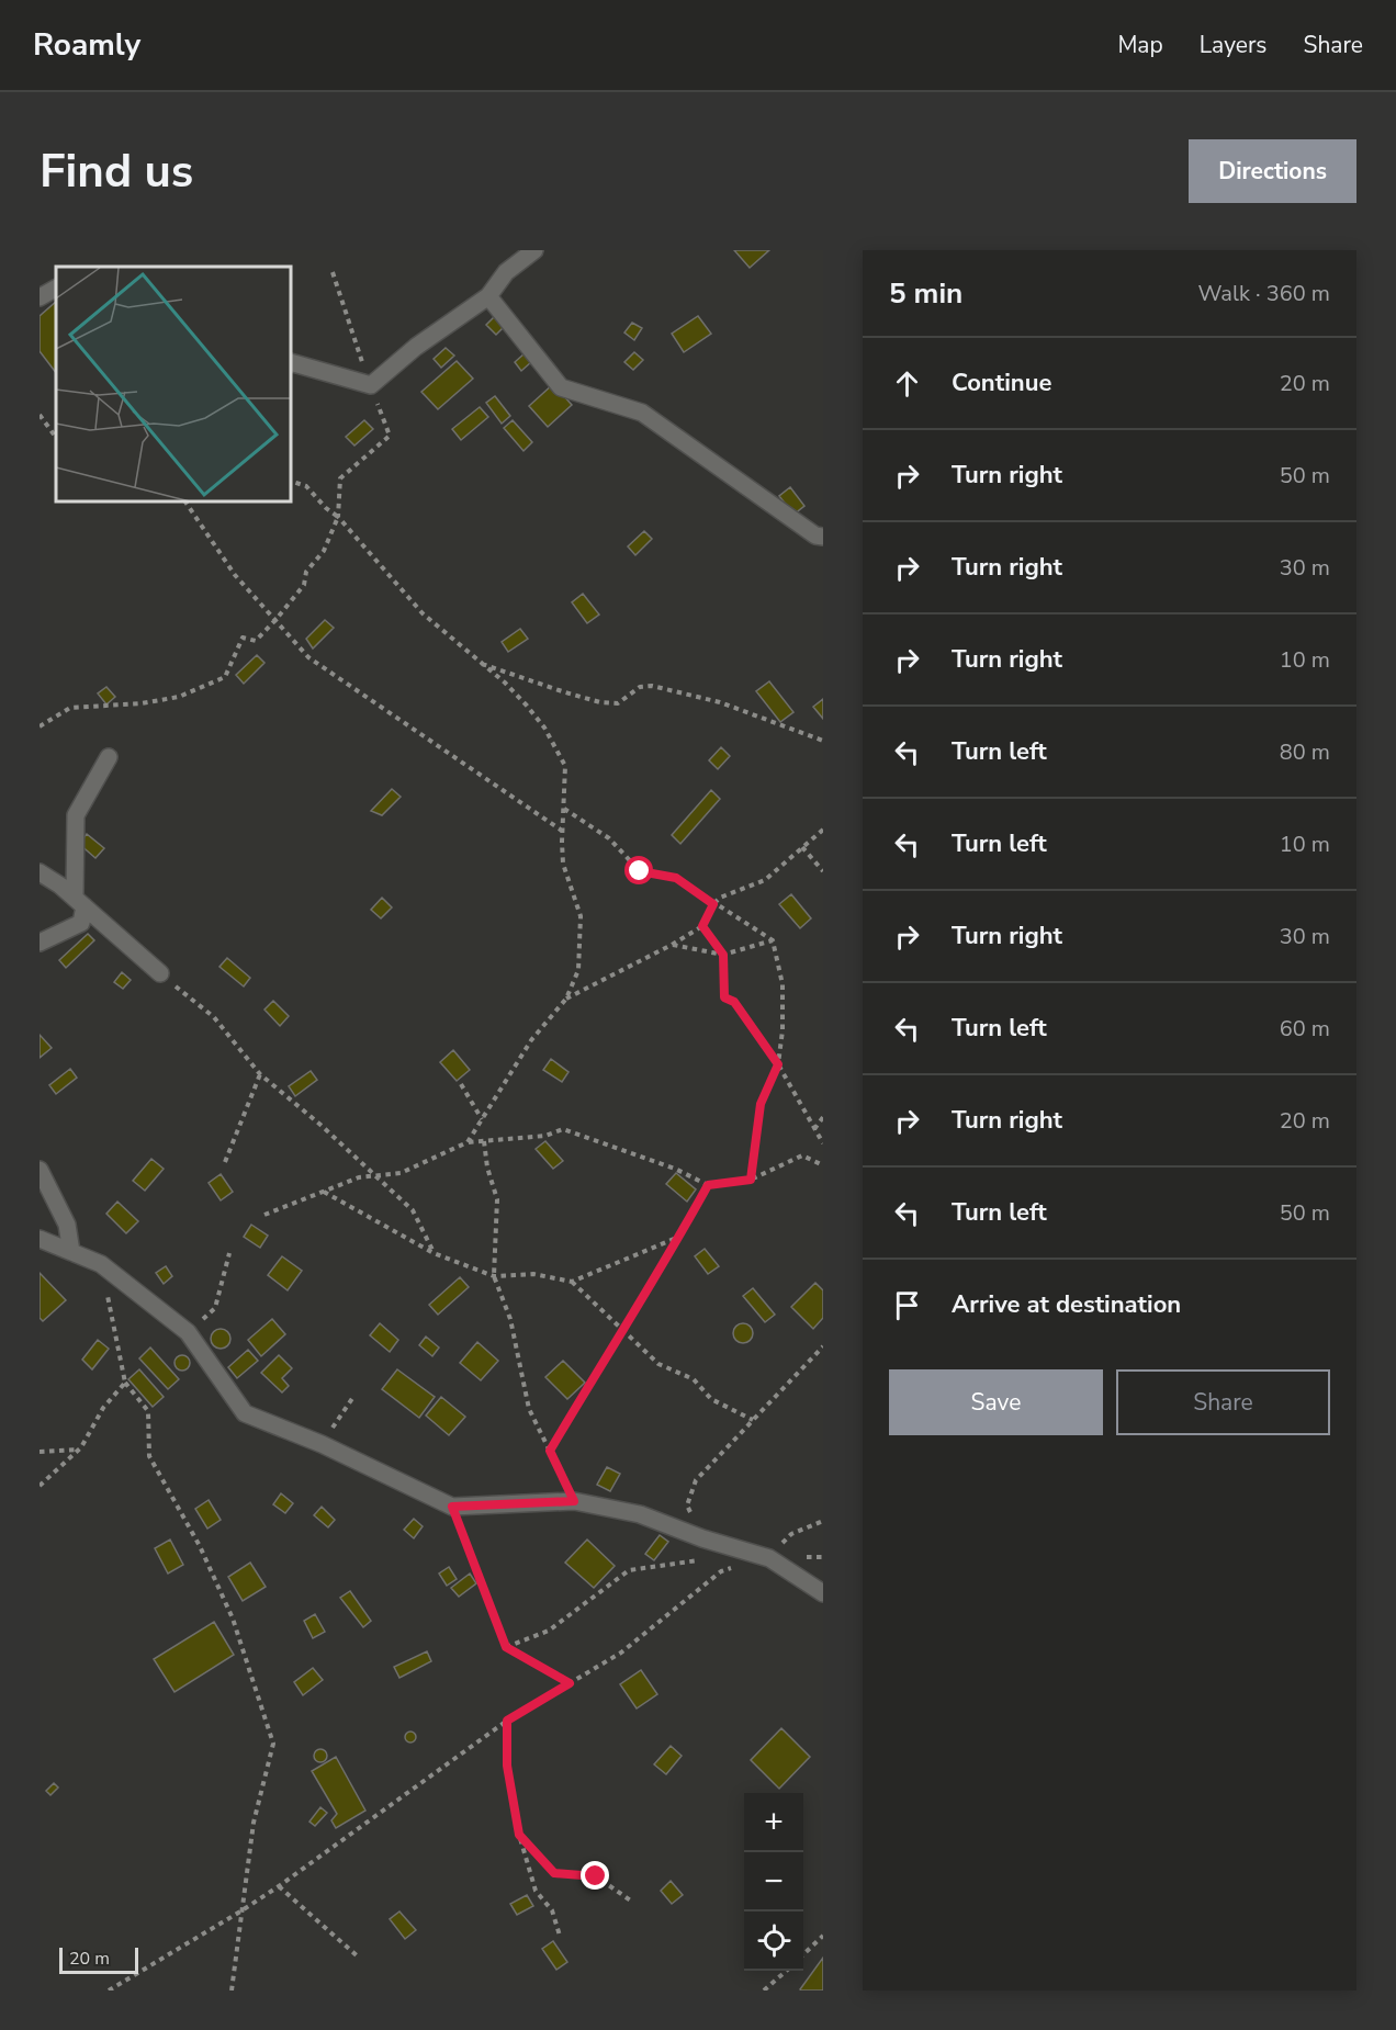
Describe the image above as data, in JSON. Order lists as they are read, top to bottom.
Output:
{
  "scale_bar": "20 m",
  "page": {
    "header": "Roamly",
    "nav": ["Map", "Layers", "Share"],
    "buttons": [
      "Directions",
      ["Save", "Share"]
    ],
    "title": "Find us",
    "heading": ["5 min", "Walk · 360 m"],
    "list": [
      ["Continue", "20 m"],
      ["Turn right", "50 m"],
      ["Turn right", "30 m"],
      ["Turn right", "10 m"],
      ["Turn left", "80 m"],
      ["Turn left", "10 m"],
      ["Turn right", "30 m"],
      ["Turn left", "60 m"],
      ["Turn right", "20 m"],
      ["Turn left", "50 m"],
      "Arrive at destination"
    ],
    "map_buttons": ["+", "−"],
    "scale": "20 m"
  }
}
